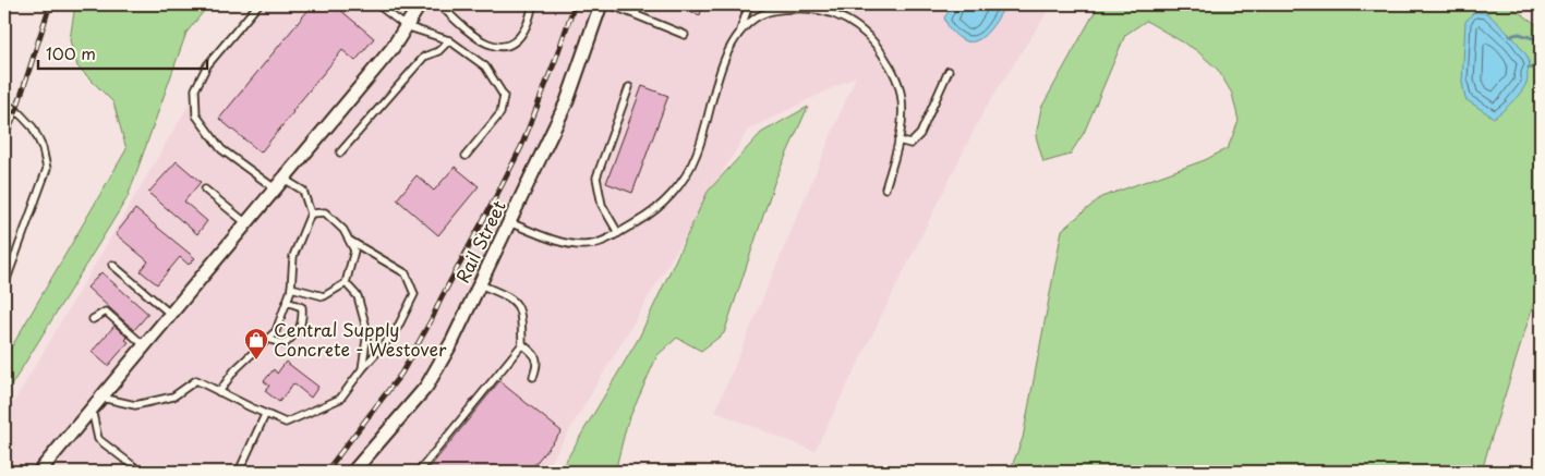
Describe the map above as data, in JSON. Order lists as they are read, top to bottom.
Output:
{
  "streets": {
    "street": ["Rail Street"]
  },
  "places": {
    "shop": ["Central Supply Concrete - Westover"]
  },
  "scale_bar": "100 m"
}
